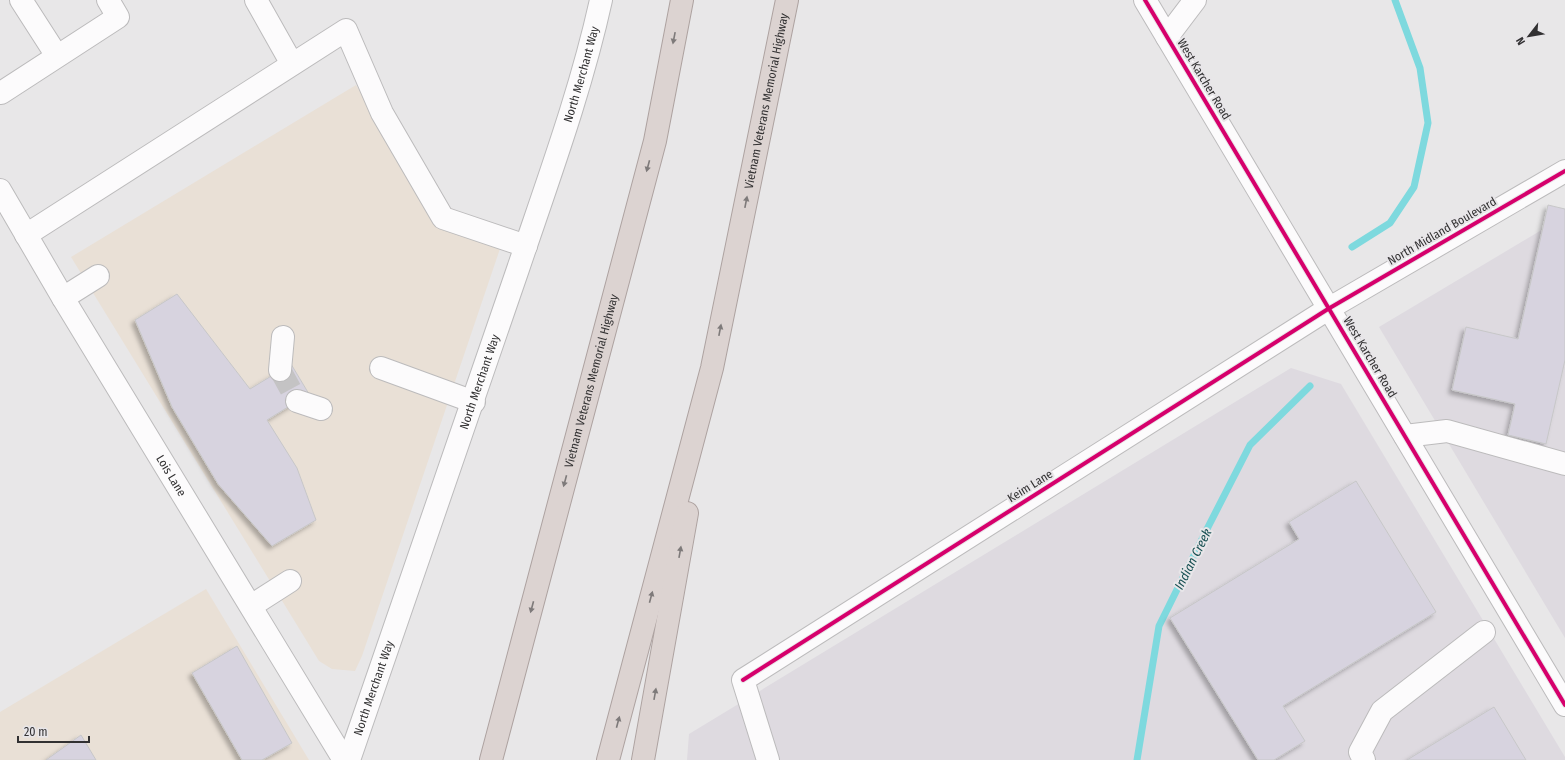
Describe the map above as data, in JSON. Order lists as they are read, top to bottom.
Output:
{
  "streets": {
    "highway": ["Vietnam Veterans Memorial Highway"],
    "street": [
      "North Merchant Way",
      "West Karcher Road",
      "North Midland Boulevard",
      "Lois Lane",
      "Keim Lane"
    ]
  },
  "crossings": [
    ["West Karcher Road", "North Midland Boulevard"],
    ["West Karcher Road", "Keim Lane"],
    ["North Midland Boulevard", "Keim Lane"]
  ],
  "water": ["Indian Creek"],
  "scale_bar": "20 m",
  "north": "bottom left"
}
